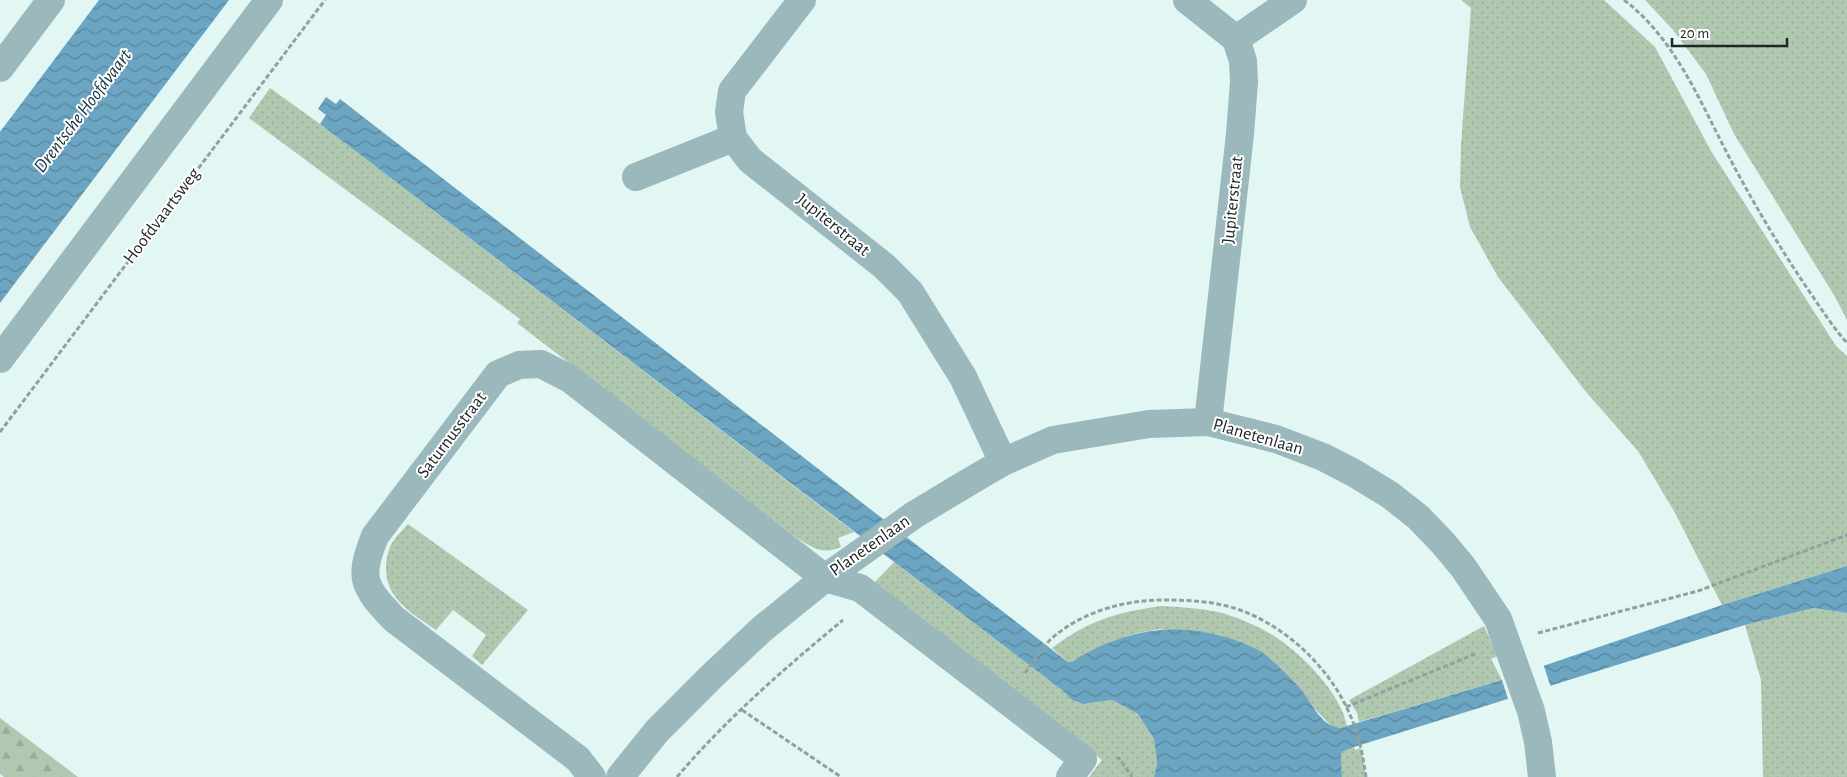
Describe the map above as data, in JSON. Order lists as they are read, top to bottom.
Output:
{
  "streets": {
    "street": ["Jupiterstraat", "Saturnusstraat", "Planetenlaan"],
    "path": ["Hoofdvaartsweg"]
  },
  "crossings": [
    ["Jupiterstraat", "Planetenlaan"],
    ["Saturnusstraat", "Planetenlaan"]
  ],
  "water": ["Drentsche Hoofdvaart"],
  "scale_bar": "20 m"
}
